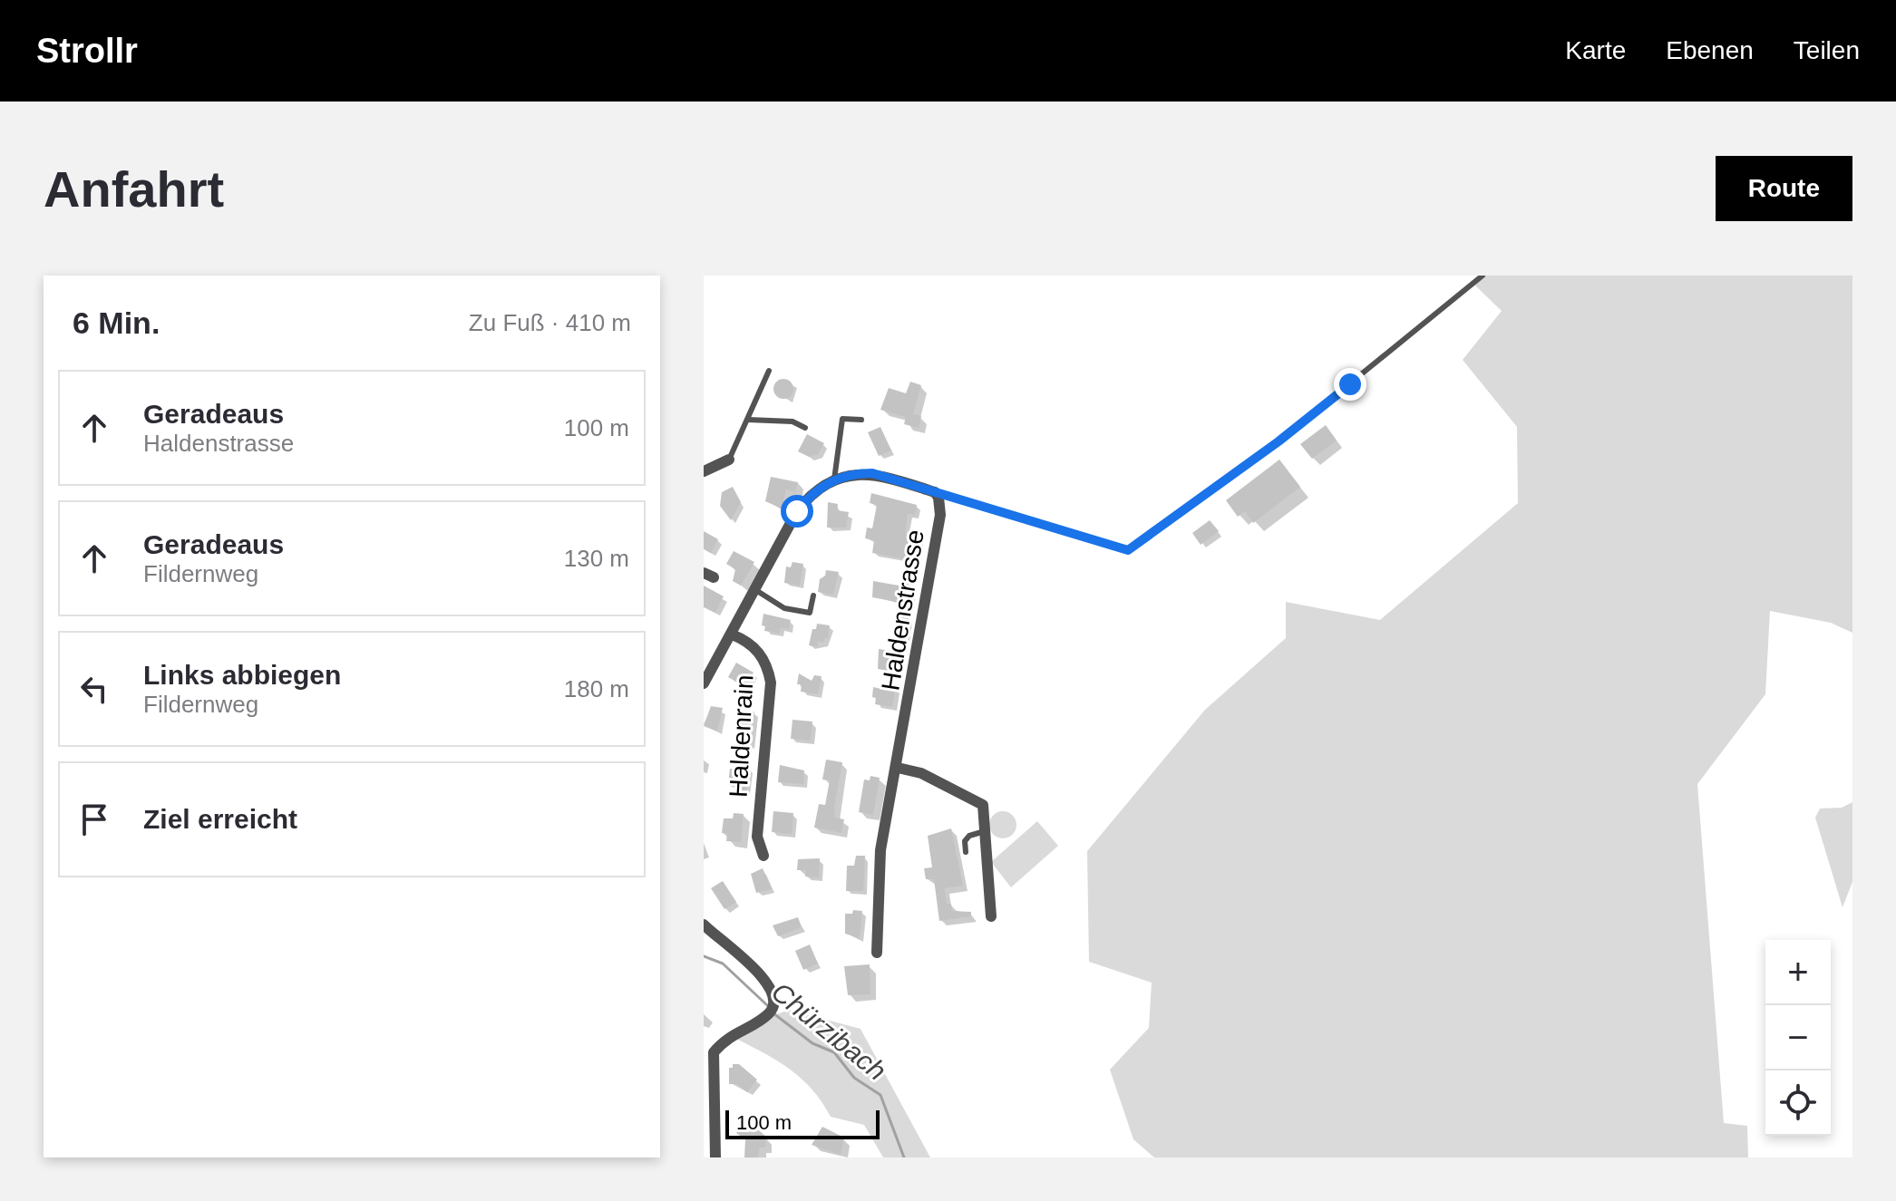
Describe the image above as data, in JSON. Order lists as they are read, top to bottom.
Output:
{
  "streets": {
    "street": ["Haldenstrasse", "Haldenrain"]
  },
  "water": ["Chürzibach"],
  "scale_bar": "100 m",
  "page": {
    "header": "Strollr",
    "nav": ["Karte", "Ebenen", "Teilen"],
    "buttons": "Route",
    "title": "Anfahrt",
    "heading": ["6 Min.", "Zu Fuß · 410 m"],
    "list": [
      ["Geradeaus", "Haldenstrasse", "100 m"],
      ["Geradeaus", "Fildernweg", "130 m"],
      ["Links abbiegen", "Fildernweg", "180 m"],
      "Ziel erreicht"
    ],
    "map_buttons": ["+", "−"],
    "scale": "100 m"
  }
}
